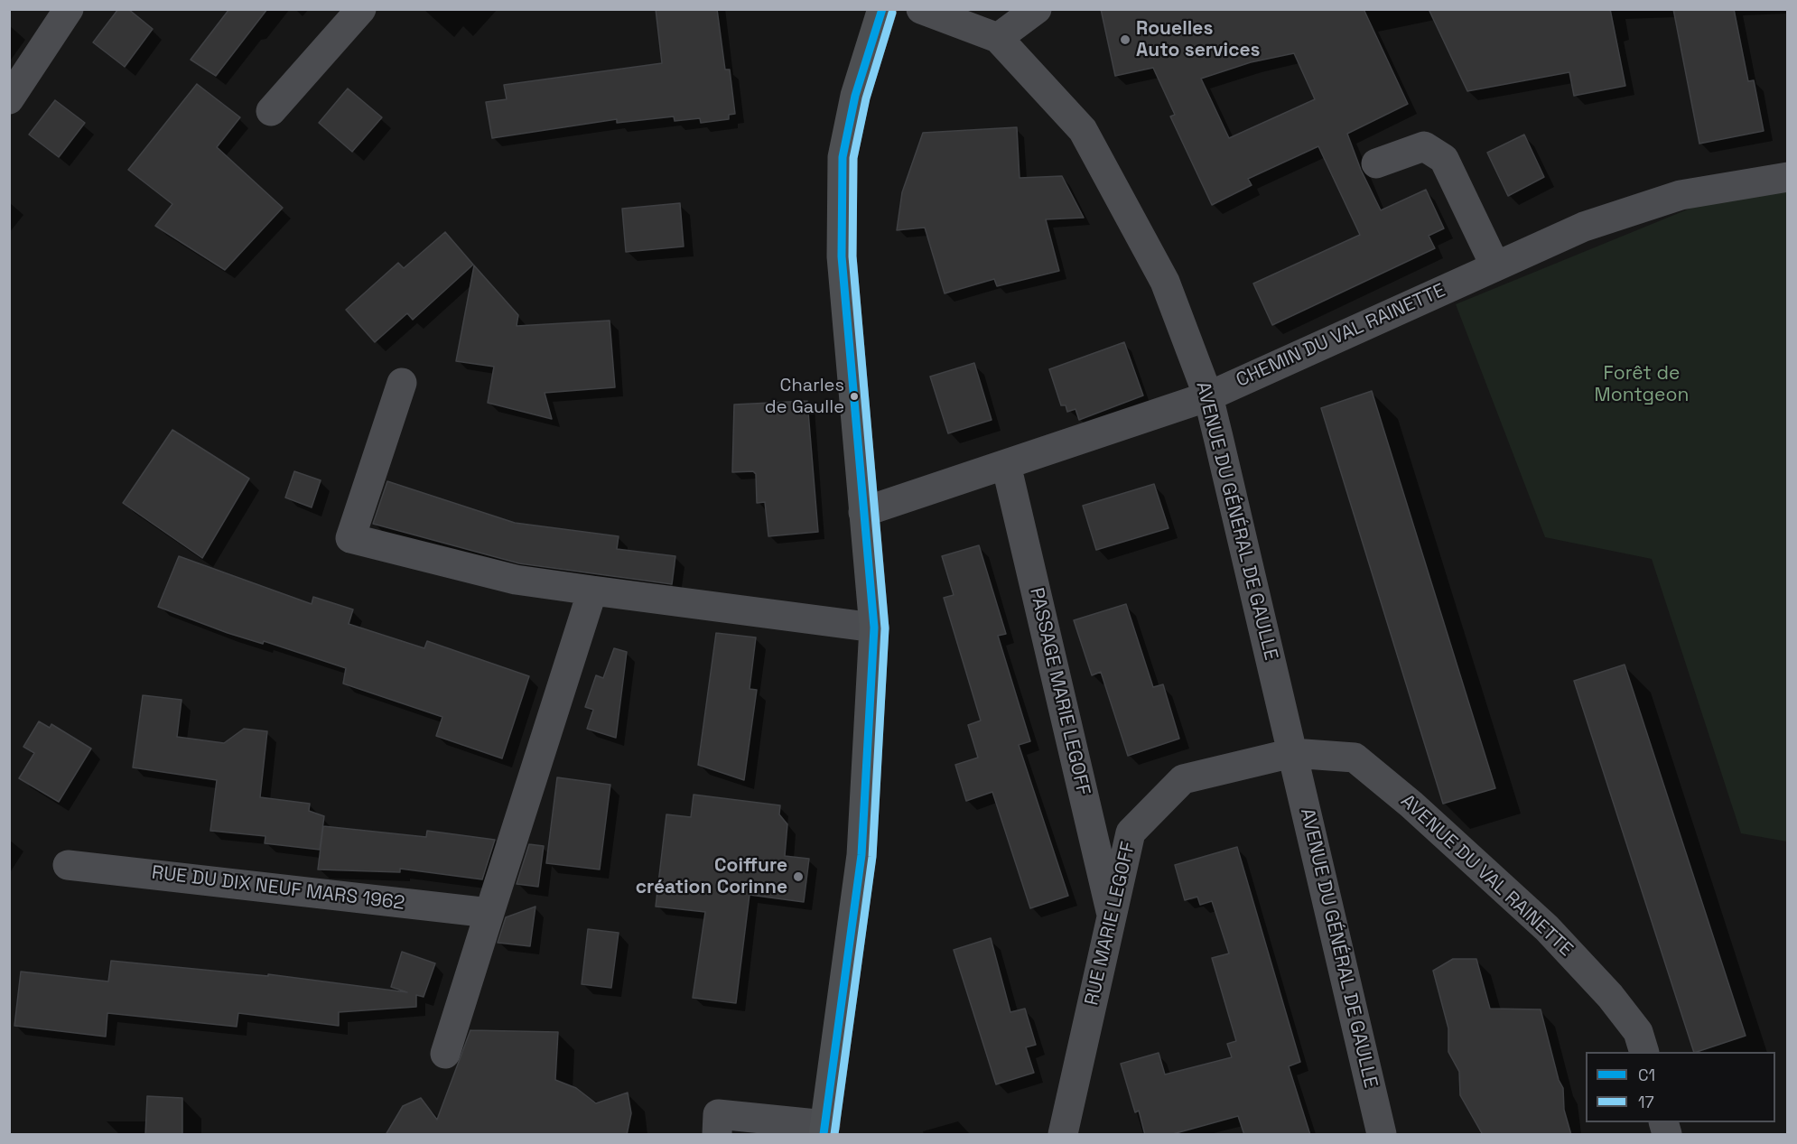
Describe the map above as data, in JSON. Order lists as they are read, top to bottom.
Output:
{
  "streets": {
    "street": [
      "CHEMIN DU VAL RAINETTE",
      "AVENUE DU GÉNÉRAL DE GAULLE",
      "PASSAGE MARIE LEGOFF",
      "AVENUE DU VAL RAINETTE",
      "RUE DU DIX NEUF MARS 1962",
      "RUE MARIE LEGOFF"
    ]
  },
  "crossings": [
    ["CHEMIN DU VAL RAINETTE", "AVENUE DU GÉNÉRAL DE GAULLE"],
    ["CHEMIN DU VAL RAINETTE", "PASSAGE MARIE LEGOFF"],
    ["AVENUE DU GÉNÉRAL DE GAULLE", "AVENUE DU VAL RAINETTE"],
    ["AVENUE DU GÉNÉRAL DE GAULLE", "RUE MARIE LEGOFF"],
    ["PASSAGE MARIE LEGOFF", "RUE MARIE LEGOFF"],
    ["AVENUE DU VAL RAINETTE", "RUE MARIE LEGOFF"]
  ],
  "parks": ["Forêt de Montgeon"],
  "places": ["Rouelles Auto services", "Charles de Gaulle", "Coiffure création Corinne"],
  "lines": ["transit line C1", "transit line 17"],
  "legend": ["C1", "17"]
}
